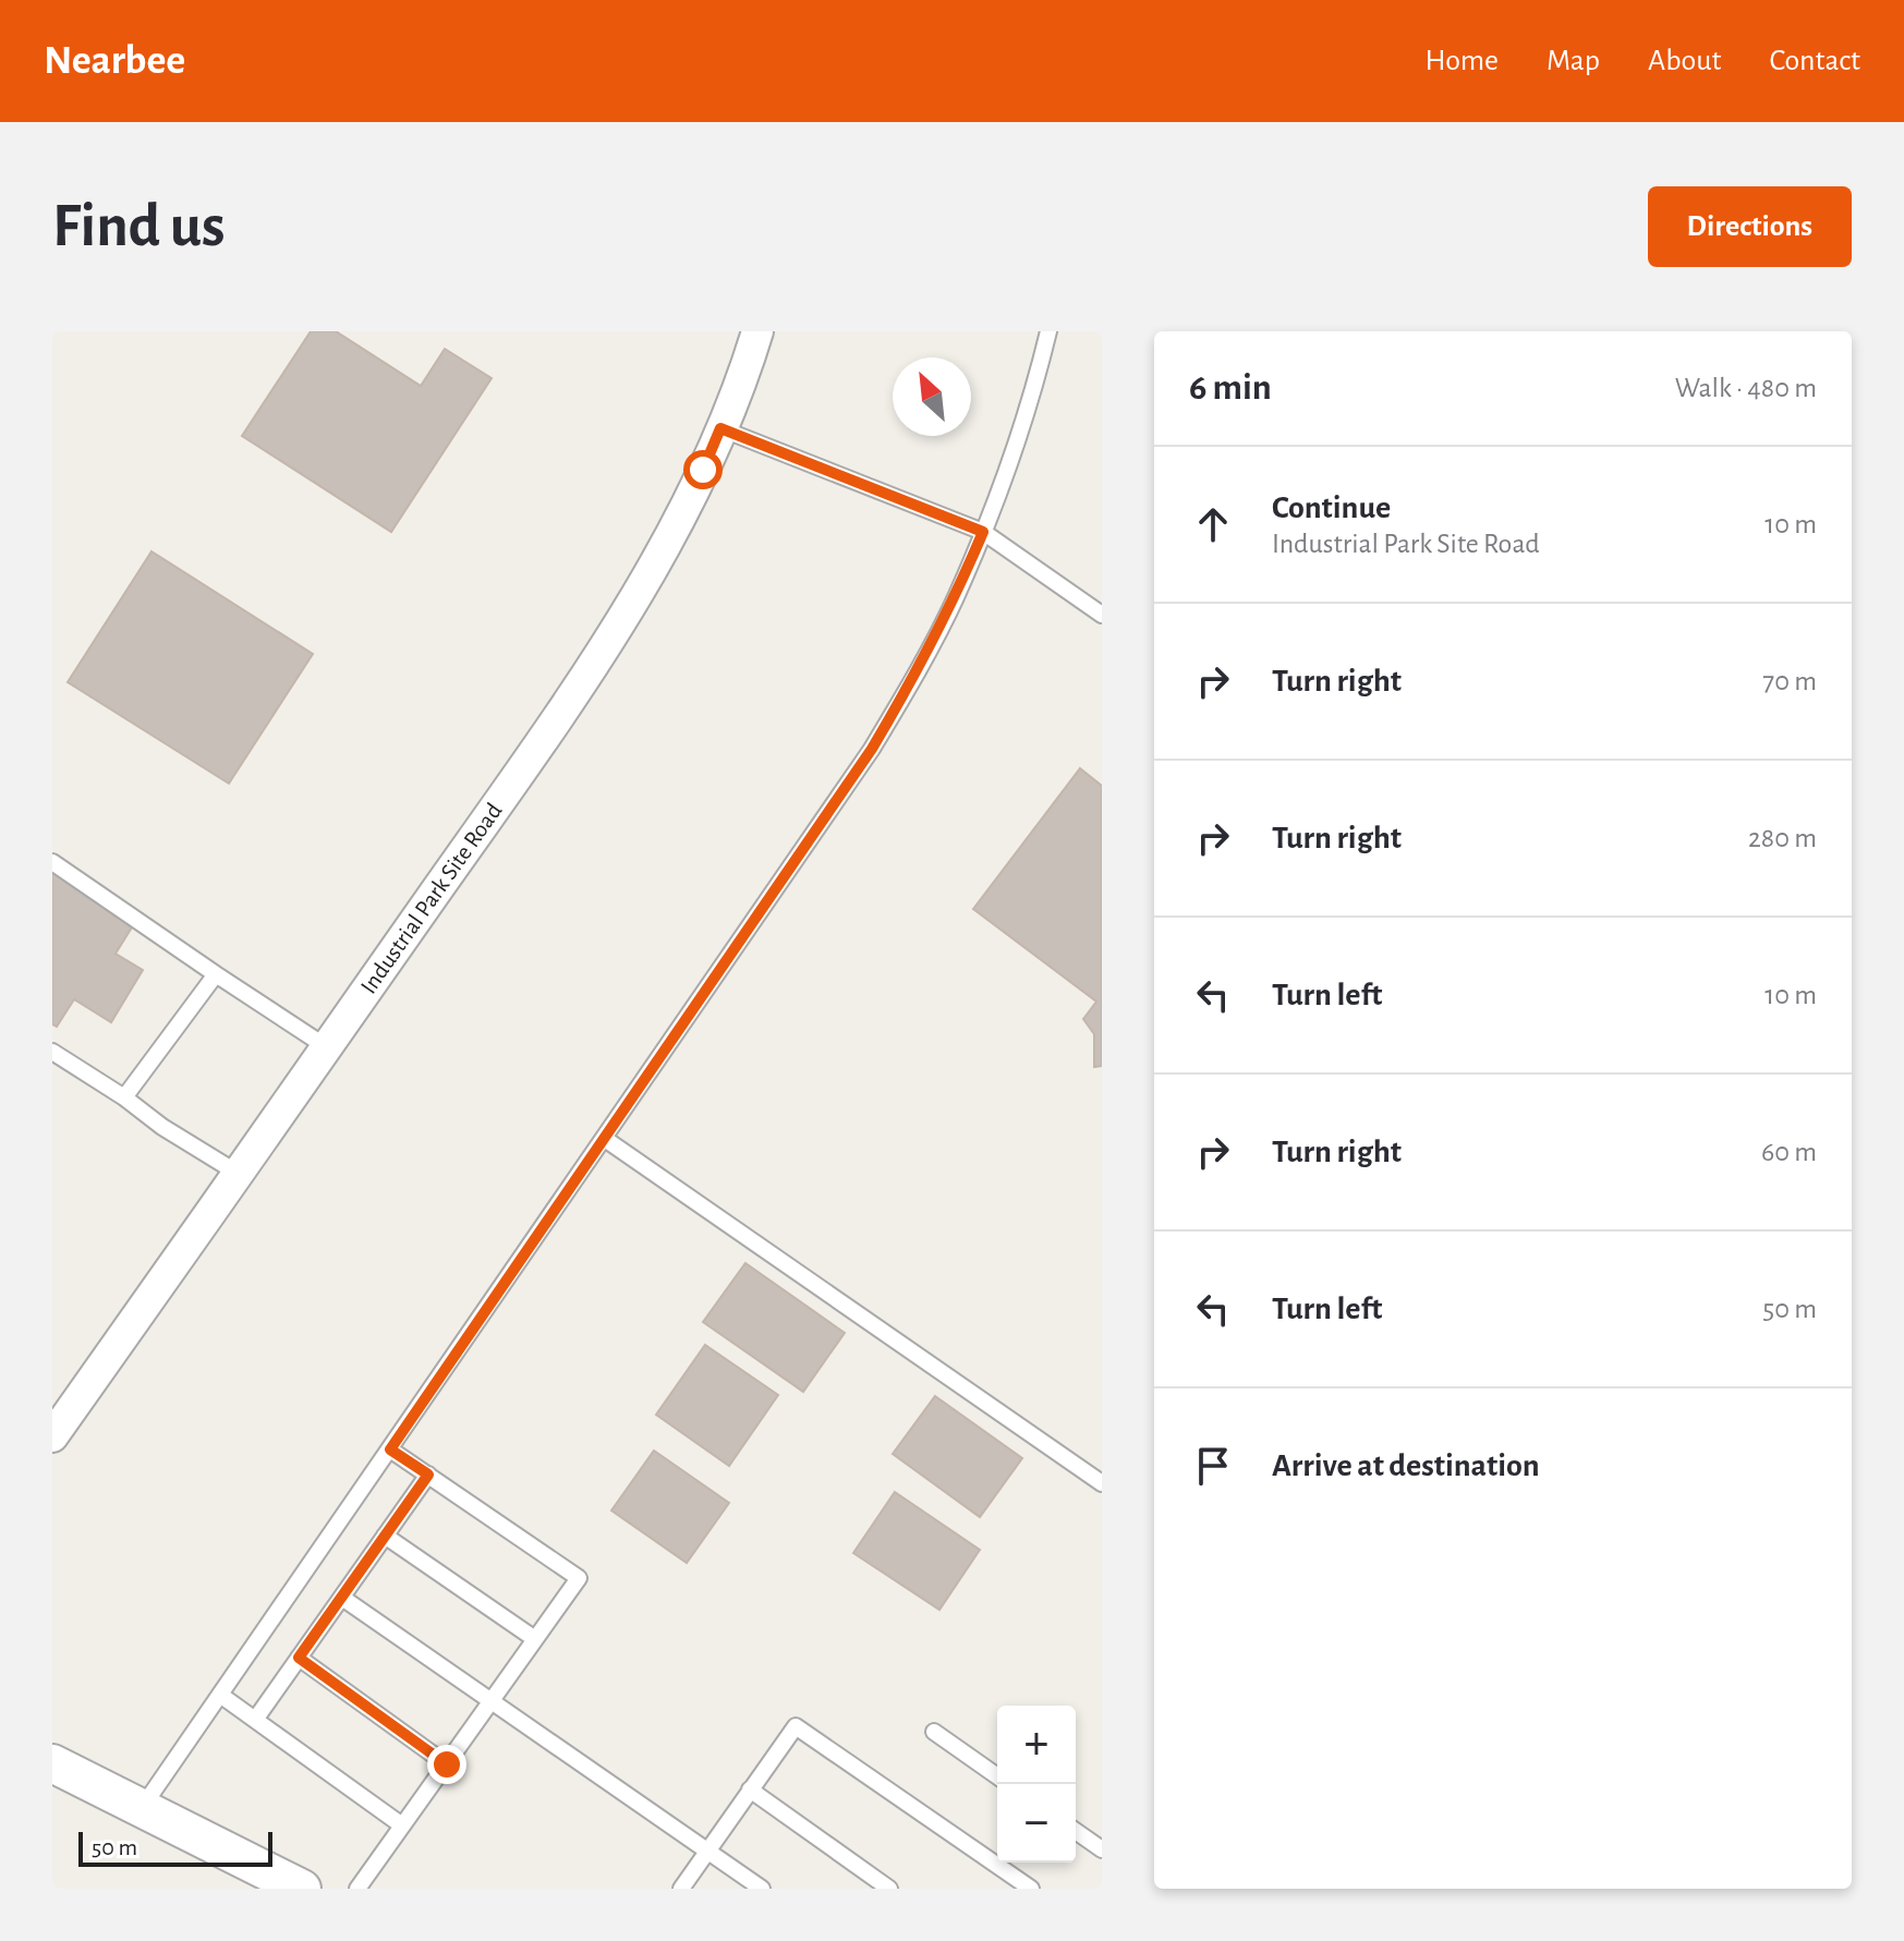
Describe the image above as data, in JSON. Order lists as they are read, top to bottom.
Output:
{
  "streets": {
    "street": ["Industrial Park Site Road"]
  },
  "scale_bar": "50 m",
  "north": "top left",
  "page": {
    "header": "Nearbee",
    "nav": [
      "Home",
      "Map",
      "About",
      "Contact"
    ],
    "buttons": "Directions",
    "title": "Find us",
    "heading": ["6 min", "Walk · 480 m"],
    "list": [
      ["Continue", "Industrial Park Site Road", "10 m"],
      ["Turn right", "70 m"],
      ["Turn right", "280 m"],
      ["Turn left", "10 m"],
      ["Turn right", "60 m"],
      ["Turn left", "50 m"],
      "Arrive at destination"
    ],
    "map_buttons": ["+", "−"],
    "scale": "50 m"
  }
}
